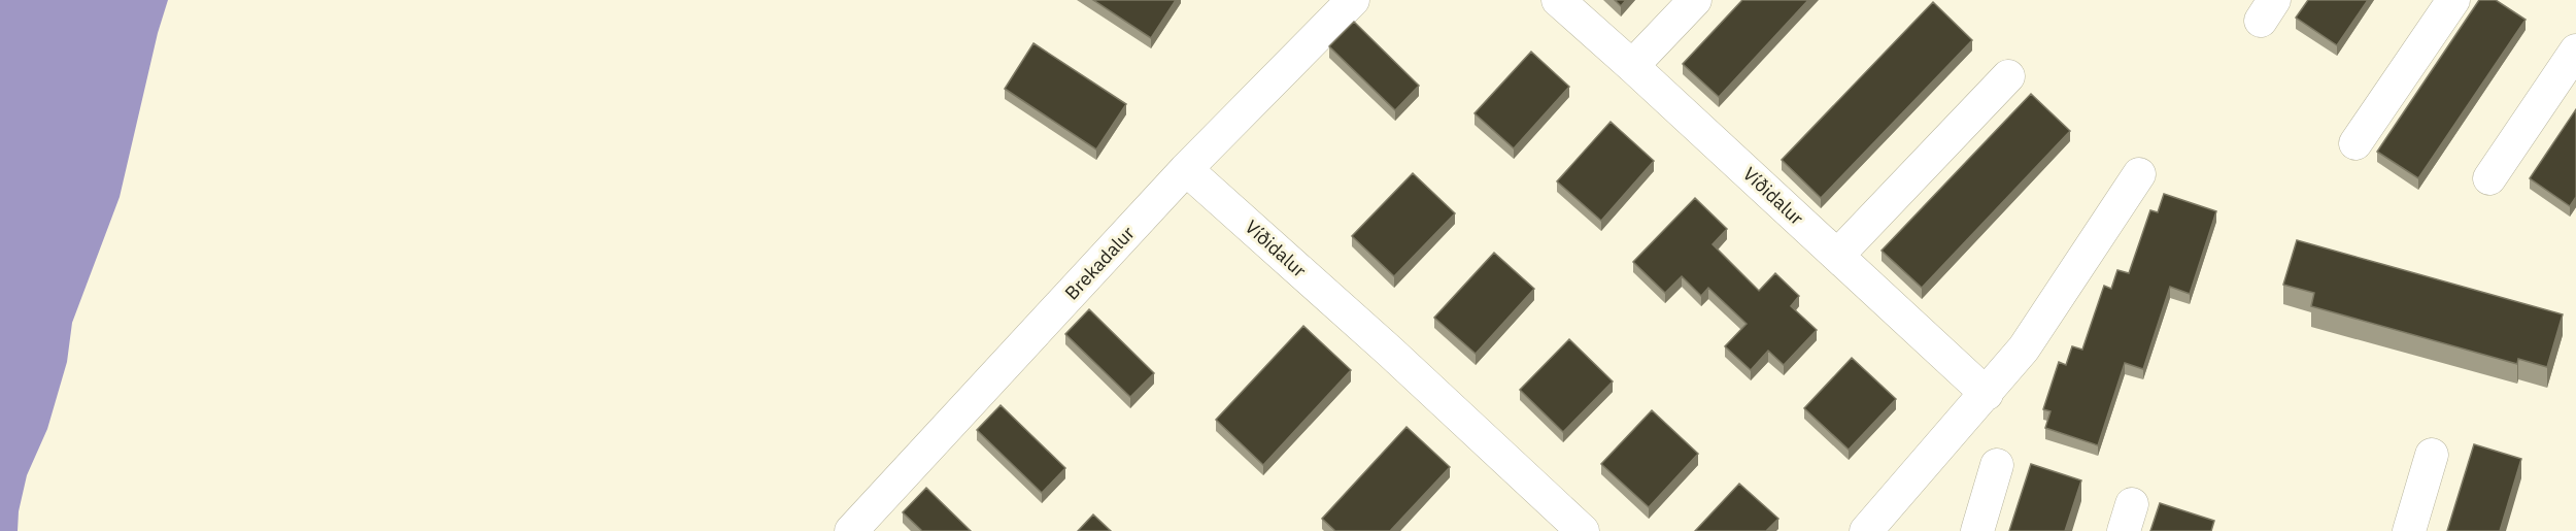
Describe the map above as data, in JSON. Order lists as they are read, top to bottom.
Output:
{
  "streets": {
    "street": ["Víðidalur", "Brekadalur"]
  },
  "crossings": [
    ["Víðidalur", "Brekadalur"]
  ]
}
